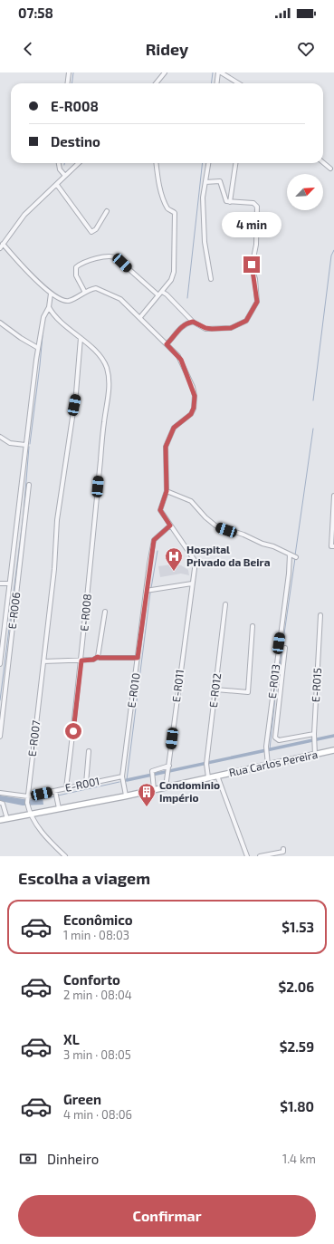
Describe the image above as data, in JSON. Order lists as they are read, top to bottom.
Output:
{
  "streets": {
    "street": [
      "E-R006",
      "E-R008",
      "E-R013",
      "E-R015",
      "E-R011",
      "E-R010",
      "E-R012",
      "E-R007",
      "Rua Carlos Pereira",
      "E-R001"
    ]
  },
  "crossings": [
    ["E-R008", "E-R007"],
    ["E-R008", "E-R001"],
    ["E-R013", "Rua Carlos Pereira"],
    ["E-R015", "Rua Carlos Pereira"],
    ["E-R011", "E-R010"],
    ["E-R011", "Rua Carlos Pereira"],
    ["E-R010", "Rua Carlos Pereira"],
    ["E-R010", "E-R001"],
    ["E-R012", "Rua Carlos Pereira"],
    ["E-R007", "Rua Carlos Pereira"],
    ["E-R007", "E-R001"]
  ],
  "places": {
    "hospital": ["Hospital Privado da Beira"],
    "building": ["Condominio Império"]
  },
  "north": "top right",
  "page": {
    "status": "07:58",
    "header": "Ridey",
    "banner": ["E-R008", "Destino"],
    "bubble": "4 min",
    "heading": "Escolha a viagem",
    "list": [
      {
        "name": "Econômico",
        "note": "1 min · 08:03",
        "value": "$1.53"
      },
      {
        "name": "Conforto",
        "note": "2 min · 08:04",
        "value": "$2.06"
      },
      {
        "name": "XL",
        "note": "3 min · 08:05",
        "value": "$2.59"
      },
      {
        "name": "Green",
        "note": "4 min · 08:06",
        "value": "$1.80"
      }
    ],
    "pay": ["Dinheiro", "1.4 km"],
    "buttons": "Confirmar"
  }
}
